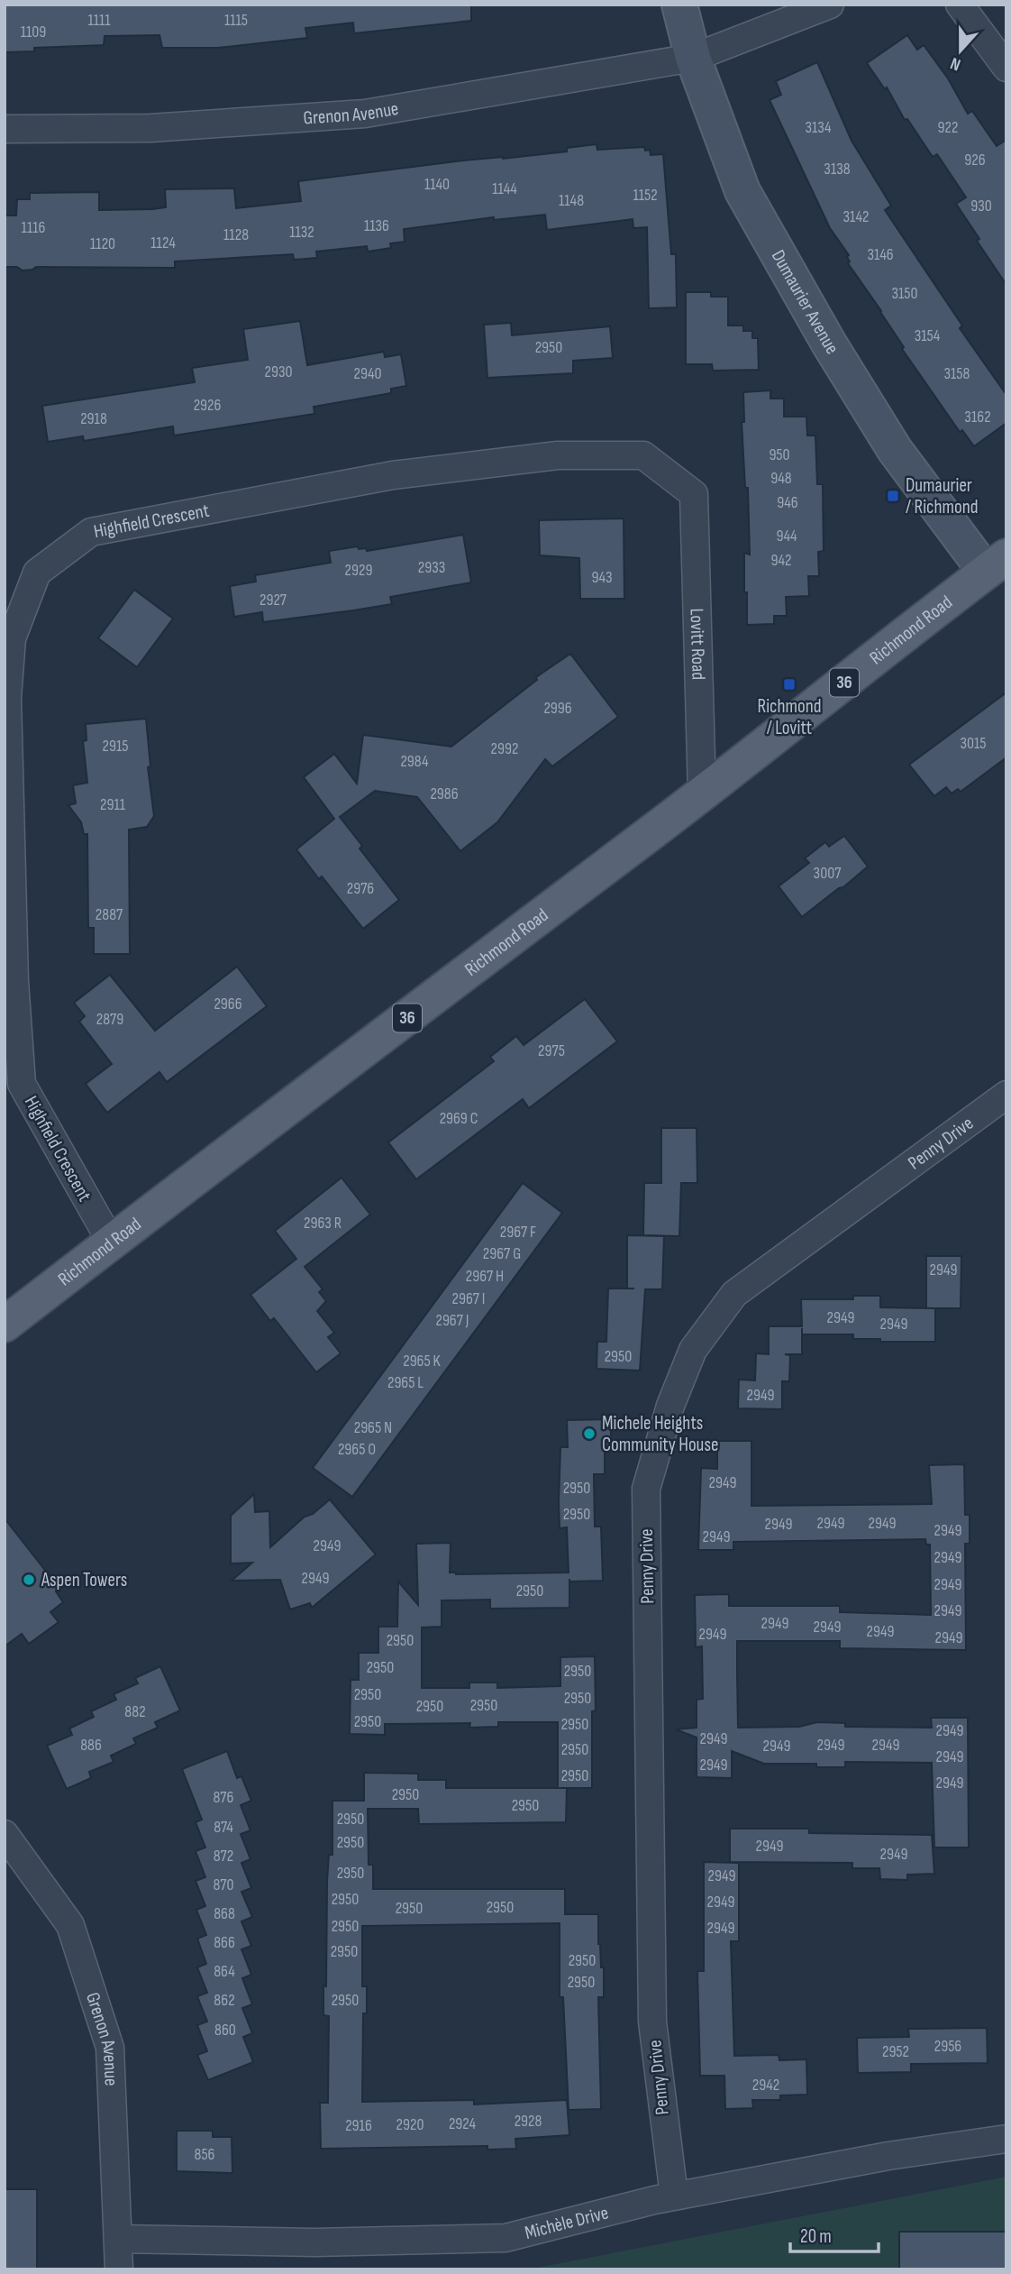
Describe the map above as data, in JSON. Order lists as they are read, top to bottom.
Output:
{
  "streets": {
    "main road": ["Richmond Road", "36"],
    "street": [
      "Grenon Avenue",
      "Dumaurier Avenue",
      "Highfield Crescent",
      "Lovitt Road",
      "Penny Drive",
      "Michèle Drive"
    ]
  },
  "crossings": [
    ["Grenon Avenue", "Dumaurier Avenue"],
    ["Grenon Avenue", "Michèle Drive"],
    ["Dumaurier Avenue", "Richmond Road"],
    ["Highfield Crescent", "Richmond Road"],
    ["Highfield Crescent", "Lovitt Road"],
    ["Richmond Road", "Lovitt Road"],
    ["Penny Drive", "Michèle Drive"]
  ],
  "places": {
    "transit": ["Dumaurier / Richmond", "Richmond / Lovitt"],
    "other": ["Michele Heights Community House", "Aspen Towers"]
  },
  "house_numbers": [
    "1111",
    "1115",
    "1109",
    "3134",
    "922",
    "926",
    "3138",
    "1140",
    "1144",
    "1152",
    "1148",
    "930",
    "3142",
    "1136",
    "1116",
    "1132",
    "1128",
    "1124",
    "1120",
    "3146",
    "3150",
    "3154",
    "2950",
    "2930",
    "2940",
    "3158",
    "2926",
    "3162",
    "2918",
    "950",
    "948",
    "946",
    "944",
    "942",
    "2933",
    "2929",
    "943",
    "2927",
    "2996",
    "3015",
    "2915",
    "2992",
    "2984",
    "2986",
    "2911",
    "3007",
    "2976",
    "2887",
    "2966",
    "2879",
    "2975",
    "2969 C",
    "2963 R",
    "2967 F",
    "2967 G",
    "2949",
    "2967 H",
    "2967 I",
    "2949",
    "2967 J",
    "2949",
    "2950",
    "2965 K",
    "2965 L",
    "2949",
    "2965 N",
    "2965 O",
    "2949",
    "2950",
    "2950",
    "2949",
    "2949",
    "2949",
    "2949",
    "2949",
    "2949",
    "2949",
    "2949",
    "2949",
    "2950",
    "2949",
    "2949",
    "2949",
    "2949",
    "2949",
    "2949",
    "2950",
    "2950",
    "2950",
    "2950",
    "2950",
    "2950",
    "2950",
    "882",
    "2950",
    "2950",
    "2949",
    "2949",
    "886",
    "2949",
    "2949",
    "2949",
    "2950",
    "2949",
    "2949",
    "2950",
    "2949",
    "2950",
    "876",
    "2950",
    "2950",
    "874",
    "2950",
    "2949",
    "2949",
    "872",
    "2950",
    "2949",
    "870",
    "2950",
    "2949",
    "2950",
    "2950",
    "868",
    "2950",
    "2949",
    "866",
    "2950",
    "2950",
    "864",
    "2950",
    "862",
    "2950",
    "860",
    "2956",
    "2952",
    "2942",
    "2928",
    "2924",
    "2920",
    "2916",
    "856"
  ],
  "scale_bar": "20 m",
  "north": "bottom"
}
